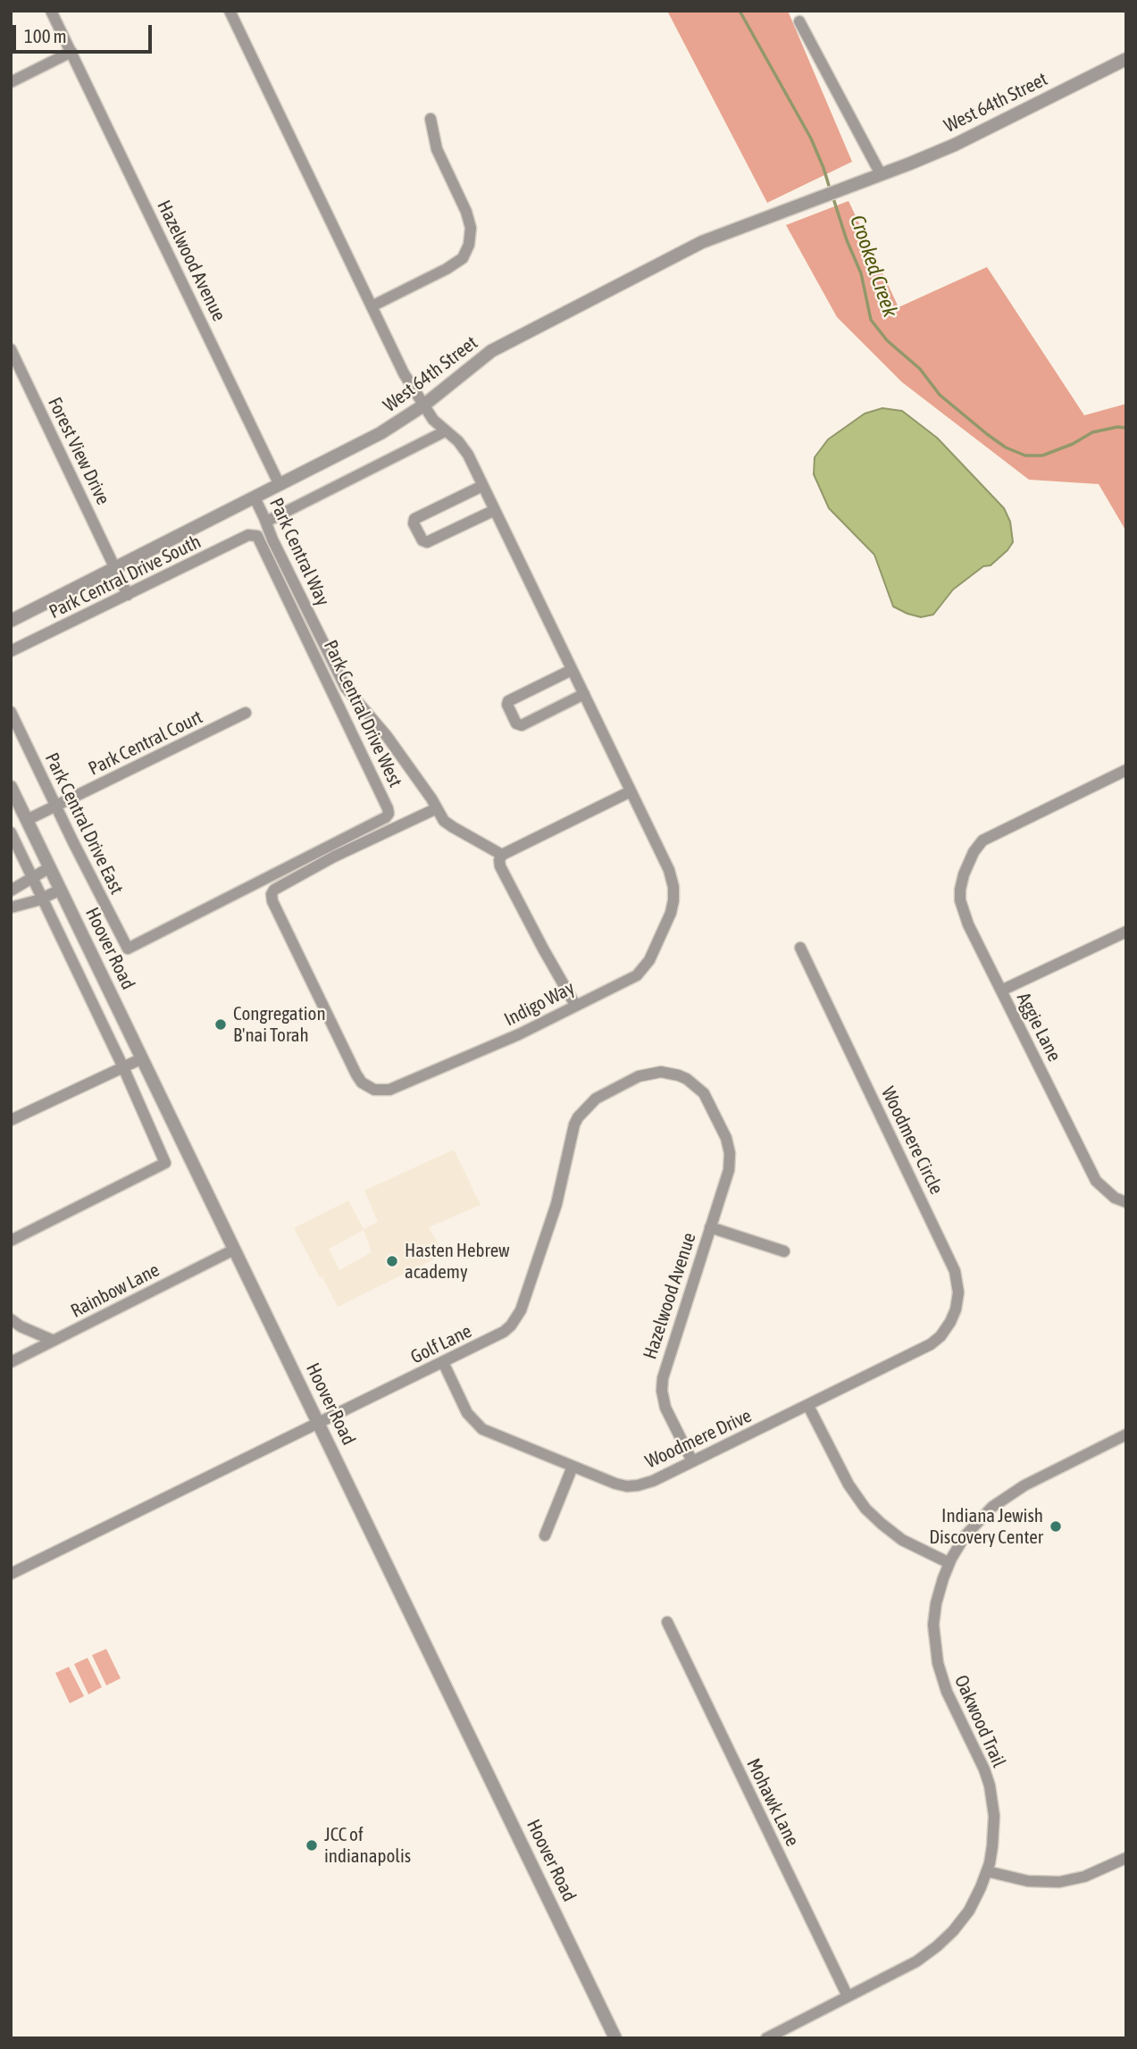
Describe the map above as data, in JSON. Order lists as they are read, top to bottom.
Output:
{
  "streets": {
    "street": [
      "West 64th Street",
      "Hazelwood Avenue",
      "Forest View Drive",
      "Park Central Way",
      "Park Central Drive South",
      "Park Central Drive West",
      "Park Central Court",
      "Park Central Drive East",
      "Hoover Road",
      "Indigo Way",
      "Aggie Lane",
      "Woodmere Circle",
      "Rainbow Lane",
      "Golf Lane",
      "Woodmere Drive",
      "Oakwood Trail",
      "Mohawk Lane"
    ]
  },
  "crossings": [
    ["West 64th Street", "Hazelwood Avenue"],
    ["West 64th Street", "Forest View Drive"],
    ["West 64th Street", "Park Central Way"],
    ["Hazelwood Avenue", "Golf Lane"],
    ["Hazelwood Avenue", "Woodmere Drive"],
    ["Forest View Drive", "Park Central Drive South"],
    ["Park Central Way", "Indigo Way"],
    ["Park Central Drive South", "Park Central Drive West"],
    ["Park Central Drive West", "Park Central Drive East"],
    ["Park Central Court", "Park Central Drive East"],
    ["Park Central Court", "Hoover Road"],
    ["Hoover Road", "Rainbow Lane"],
    ["Hoover Road", "Golf Lane"],
    ["Woodmere Circle", "Woodmere Drive"],
    ["Golf Lane", "Woodmere Drive"],
    ["Oakwood Trail", "Mohawk Lane"]
  ],
  "water": ["Crooked Creek"],
  "places": [
    "Congregation B'nai Torah",
    "Hasten Hebrew academy",
    "Indiana Jewish Discovery Center",
    "JCC of indianapolis"
  ],
  "scale_bar": "100 m"
}
